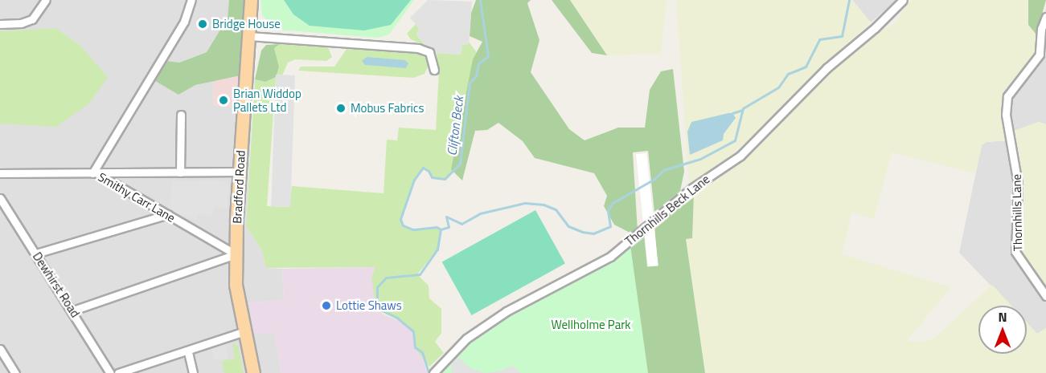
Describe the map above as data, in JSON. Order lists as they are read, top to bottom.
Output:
{
  "streets": {
    "main road": ["Bradford Road"],
    "street": [
      "Smithy Carr Lane",
      "Thornhills Beck Lane",
      "Thornhills Lane",
      "Dewhirst Road"
    ]
  },
  "crossings": [
    ["Bradford Road", "Smithy Carr Lane"]
  ],
  "water": ["Clifton Beck"],
  "parks": ["Wellholme Park"],
  "places": [
    "Bridge House",
    "Brian Widdop Pallets Ltd",
    "Mobus Fabrics",
    "Lottie Shaws"
  ],
  "north": "top"
}
